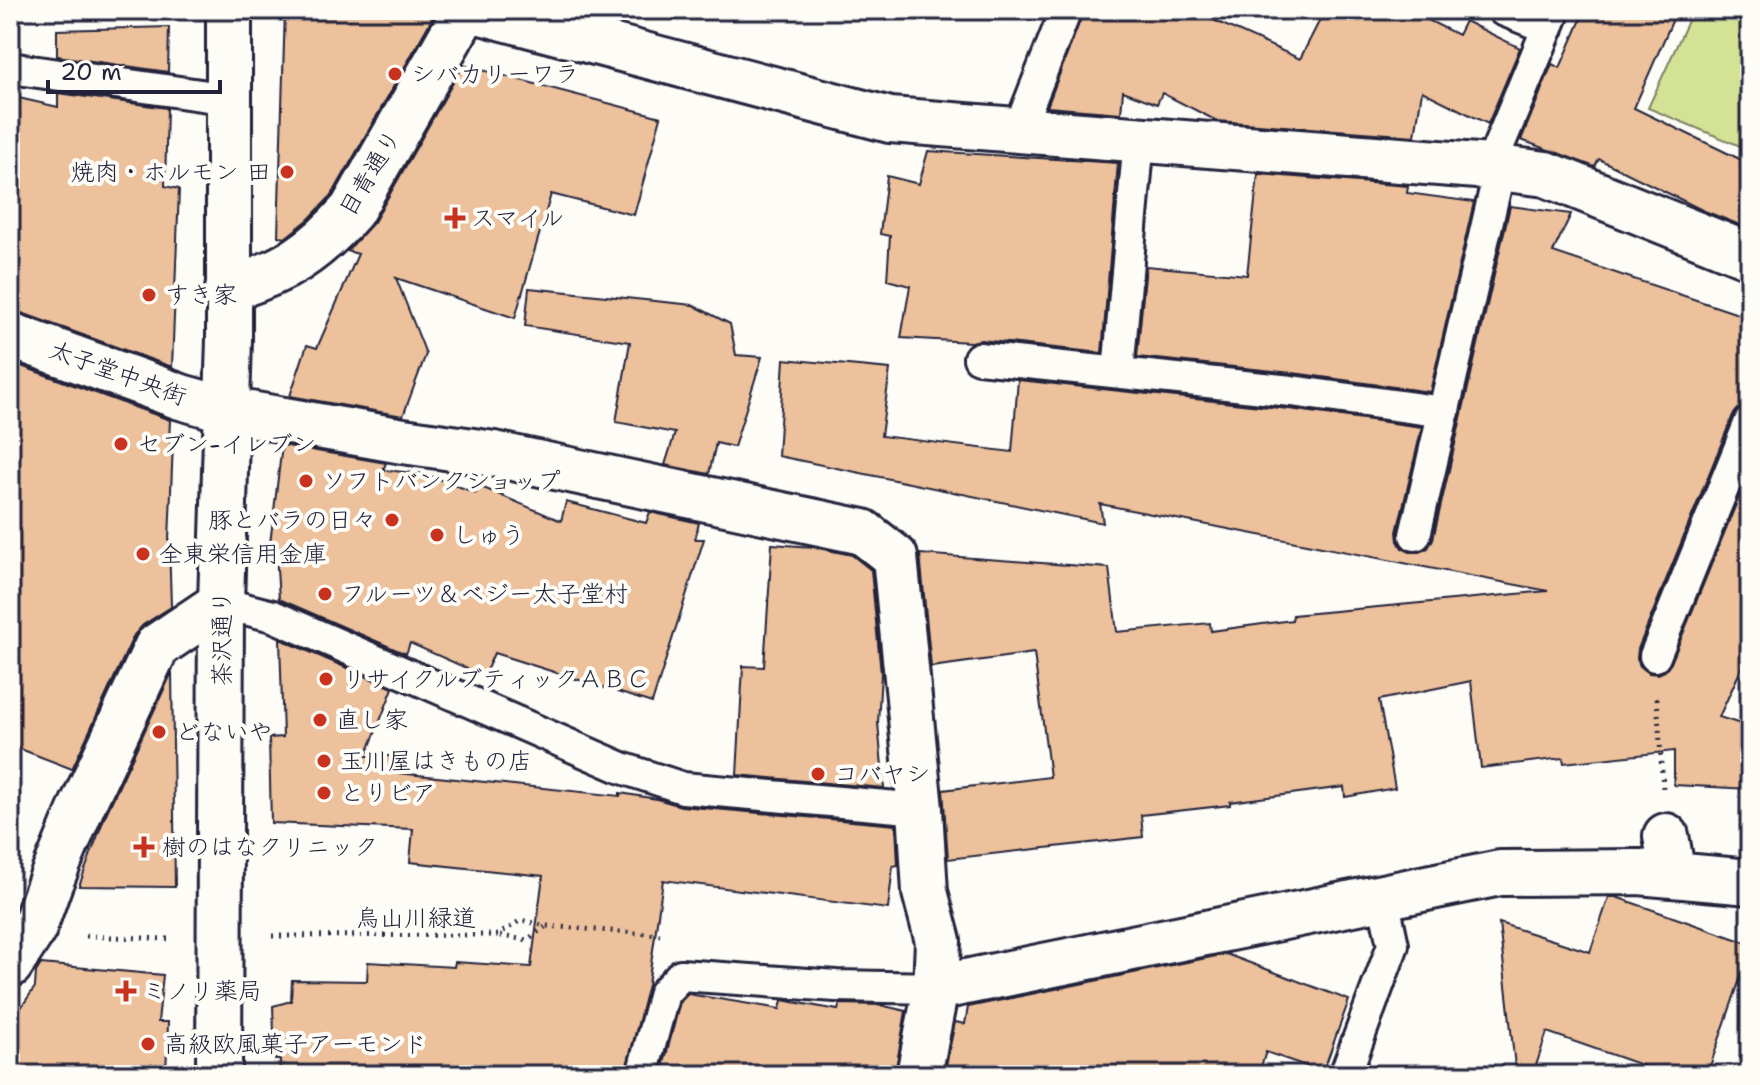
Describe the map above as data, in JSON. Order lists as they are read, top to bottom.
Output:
{
  "streets": {
    "street": ["目青通り", "太子堂中央街", "茶沢通り"],
    "path": ["烏山川緑道"]
  },
  "crossings": [
    ["目青通り", "茶沢通り"],
    ["太子堂中央街", "茶沢通り"]
  ],
  "places": {
    "other": [
      "シバカリーワラ",
      "焼肉・ホルモン 田",
      "すき家",
      "セブン-イレブン",
      "ソフトバンクショップ",
      "豚とバラの日々",
      "しゅう",
      "全東栄信用金庫",
      "フルーツ＆ベジー太子堂村",
      "リサイクルブティックＡＢＣ",
      "直し家",
      "どないや",
      "玉川屋はきもの店",
      "コバヤシ",
      "とりビア",
      "高級欧風菓子アーモンド"
    ],
    "health": ["スマイル", "樹のはなクリニック", "ミノリ薬局"]
  },
  "scale_bar": "20 m"
}
